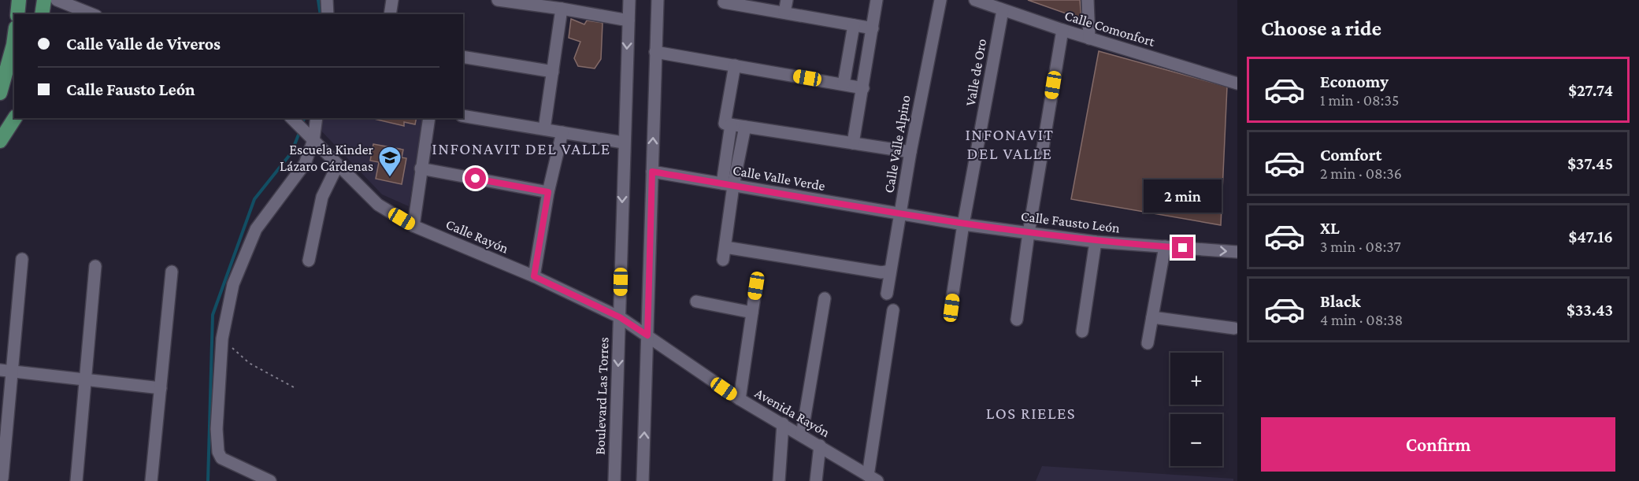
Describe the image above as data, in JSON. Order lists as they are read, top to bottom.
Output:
{
  "streets": {
    "street": [
      "Calle Comonfort",
      "Valle de Oro",
      "Calle Valle Alpino",
      "Calle Valle Verde",
      "Calle Fausto León",
      "Calle Rayón",
      "Boulevard Las Torres",
      "Avenida Rayón"
    ]
  },
  "crossings": [
    ["Calle Comonfort", "Valle de Oro"],
    ["Valle de Oro", "Calle Fausto León"],
    ["Calle Valle Alpino", "Calle Valle Verde"],
    ["Calle Valle Alpino", "Calle Fausto León"],
    ["Calle Valle Verde", "Calle Fausto León"],
    ["Calle Rayón", "Boulevard Las Torres"],
    ["Calle Rayón", "Avenida Rayón"]
  ],
  "districts": ["INFONAVIT DEL VALLE", "INFONAVIT DEL VALLE", "LOS RIELES"],
  "places": {
    "school or university": ["Escuela Kinder Lázaro Cárdenas"]
  },
  "page": {
    "heading": "Choose a ride",
    "banner": ["Calle Valle de Viveros", "Calle Fausto León"],
    "list": [
      {
        "name": "Economy",
        "note": "1 min · 08:35",
        "value": "$27.74"
      },
      {
        "name": "Comfort",
        "note": "2 min · 08:36",
        "value": "$37.45"
      },
      {
        "name": "XL",
        "note": "3 min · 08:37",
        "value": "$47.16"
      },
      {
        "name": "Black",
        "note": "4 min · 08:38",
        "value": "$33.43"
      }
    ],
    "bubble": "2 min",
    "map_buttons": ["+", "−"],
    "buttons": "Confirm"
  }
}
